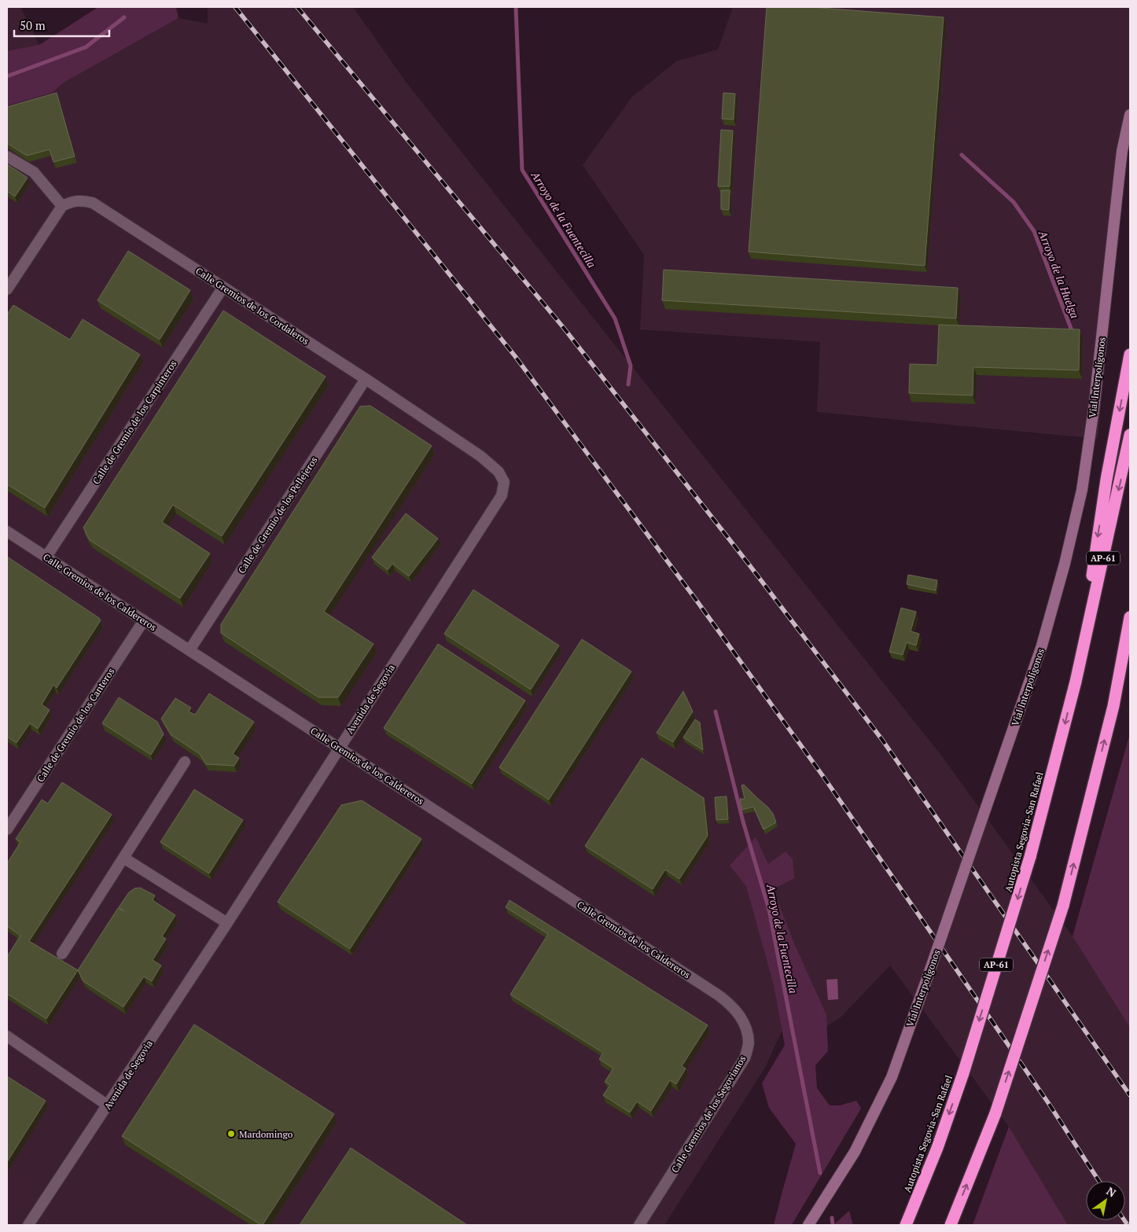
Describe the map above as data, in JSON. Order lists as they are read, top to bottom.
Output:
{
  "streets": {
    "highway": ["AP-61", "Autopista Segovia-San Rafael"],
    "main road": ["Vial Interpolígonos"],
    "street": [
      "Calle Gremios de los Cordaleros",
      "Calle de Gremio de los Carpinteros",
      "Calle de Gremio de los Pellejeros",
      "Calle Gremios de los Caldereros",
      "Avenida de Segovia",
      "Calle de Gremio de los Canteros",
      "Calle Gremios de los Segovianos"
    ]
  },
  "crossings": [
    ["Calle Gremios de los Cordaleros", "Calle de Gremio de los Carpinteros"],
    ["Calle Gremios de los Cordaleros", "Calle de Gremio de los Pellejeros"],
    ["Calle Gremios de los Cordaleros", "Avenida de Segovia"],
    ["Calle de Gremio de los Carpinteros", "Calle Gremios de los Caldereros"],
    ["Calle de Gremio de los Pellejeros", "Calle Gremios de los Caldereros"],
    ["Calle Gremios de los Caldereros", "Avenida de Segovia"],
    ["Calle Gremios de los Caldereros", "Calle de Gremio de los Canteros"],
    ["Calle Gremios de los Caldereros", "Calle Gremios de los Segovianos"]
  ],
  "water": ["Arroyo de la Fuentecilla", "Arroyo de la Huelga"],
  "places": ["Mardomingo"],
  "scale_bar": "50 m",
  "north": "top right"
}
